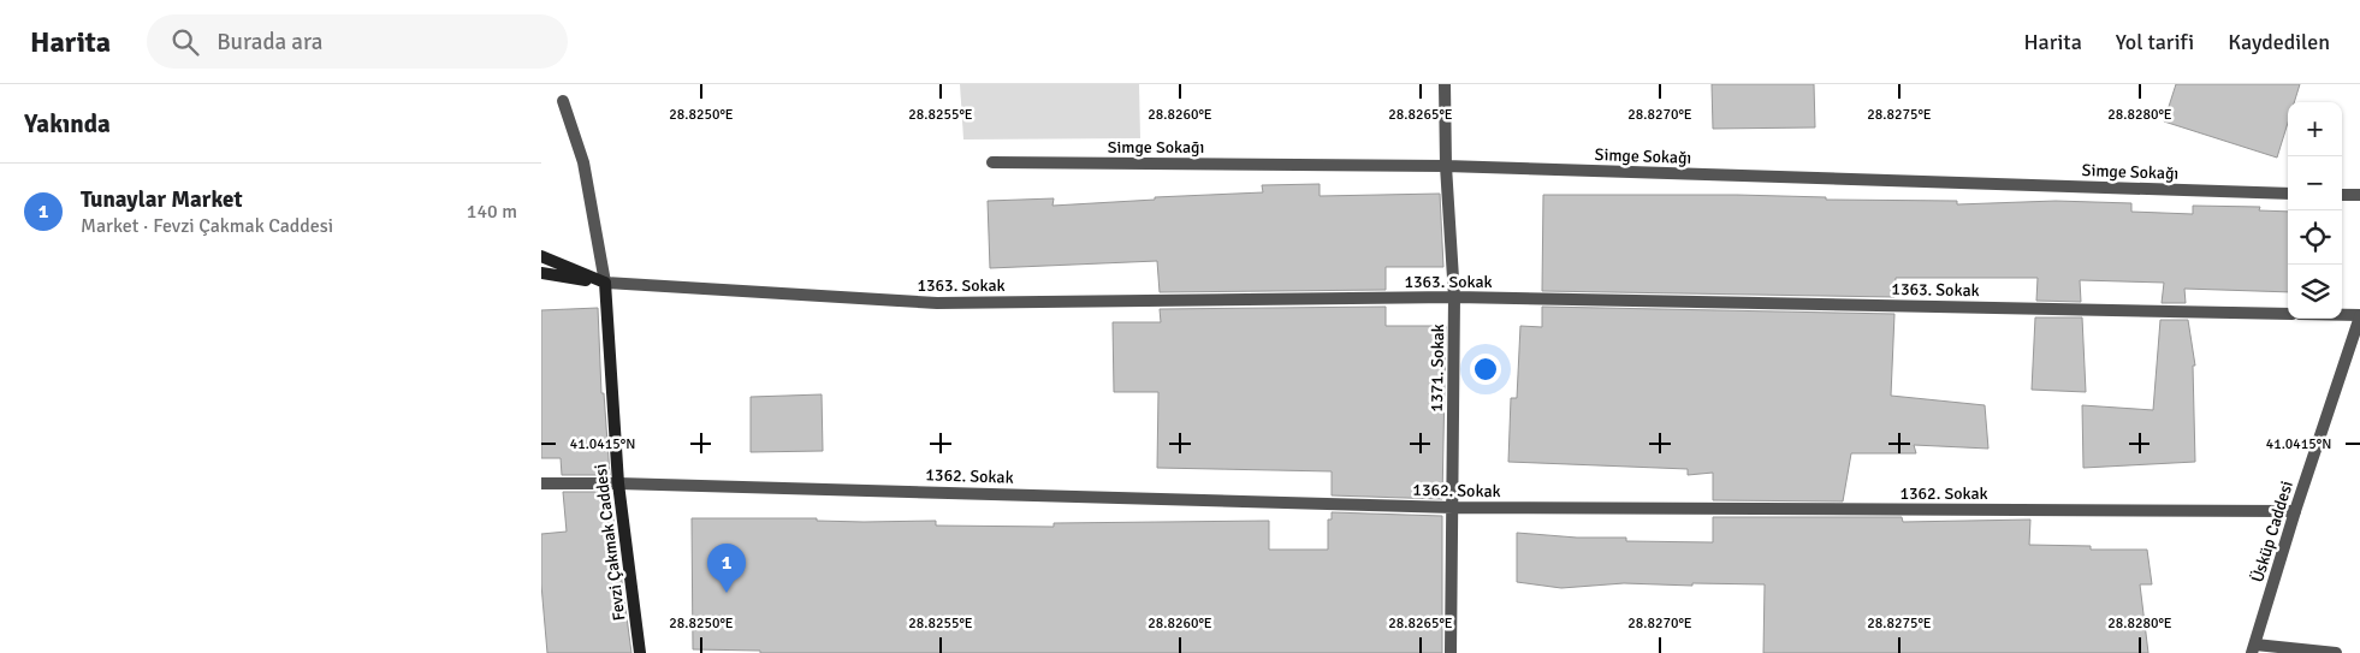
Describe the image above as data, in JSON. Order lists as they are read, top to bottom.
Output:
{
  "streets": {
    "main road": ["Fevzi Çakmak Caddesi"],
    "street": [
      "Simge Sokağı",
      "1363. Sokak",
      "1371. Sokak",
      "1362. Sokak",
      "Üsküp Caddesi"
    ]
  },
  "crossings": [
    ["Simge Sokağı", "1371. Sokak"],
    ["1363. Sokak", "1371. Sokak"],
    ["1363. Sokak", "Fevzi Çakmak Caddesi"],
    ["1371. Sokak", "1362. Sokak"],
    ["1362. Sokak", "Üsküp Caddesi"],
    ["1362. Sokak", "Fevzi Çakmak Caddesi"]
  ],
  "page": {
    "header": "Harita",
    "search": "Burada ara",
    "nav": ["Harita", "Yol tarifi", "Kaydedilen"],
    "heading": "Yakında",
    "map_buttons": ["+", "−"],
    "list": [
      {
        "mark": "1",
        "name": "Tunaylar Market",
        "note": "Market · Fevzi Çakmak Caddesi",
        "value": "140 m"
      }
    ],
    "pins": "1"
  },
  "coordinates": [
    "28.8250°E",
    "28.8255°E",
    "28.8260°E",
    "28.8265°E",
    "28.8270°E",
    "28.8275°E",
    "28.8280°E",
    "41.0415°N"
  ]
}
